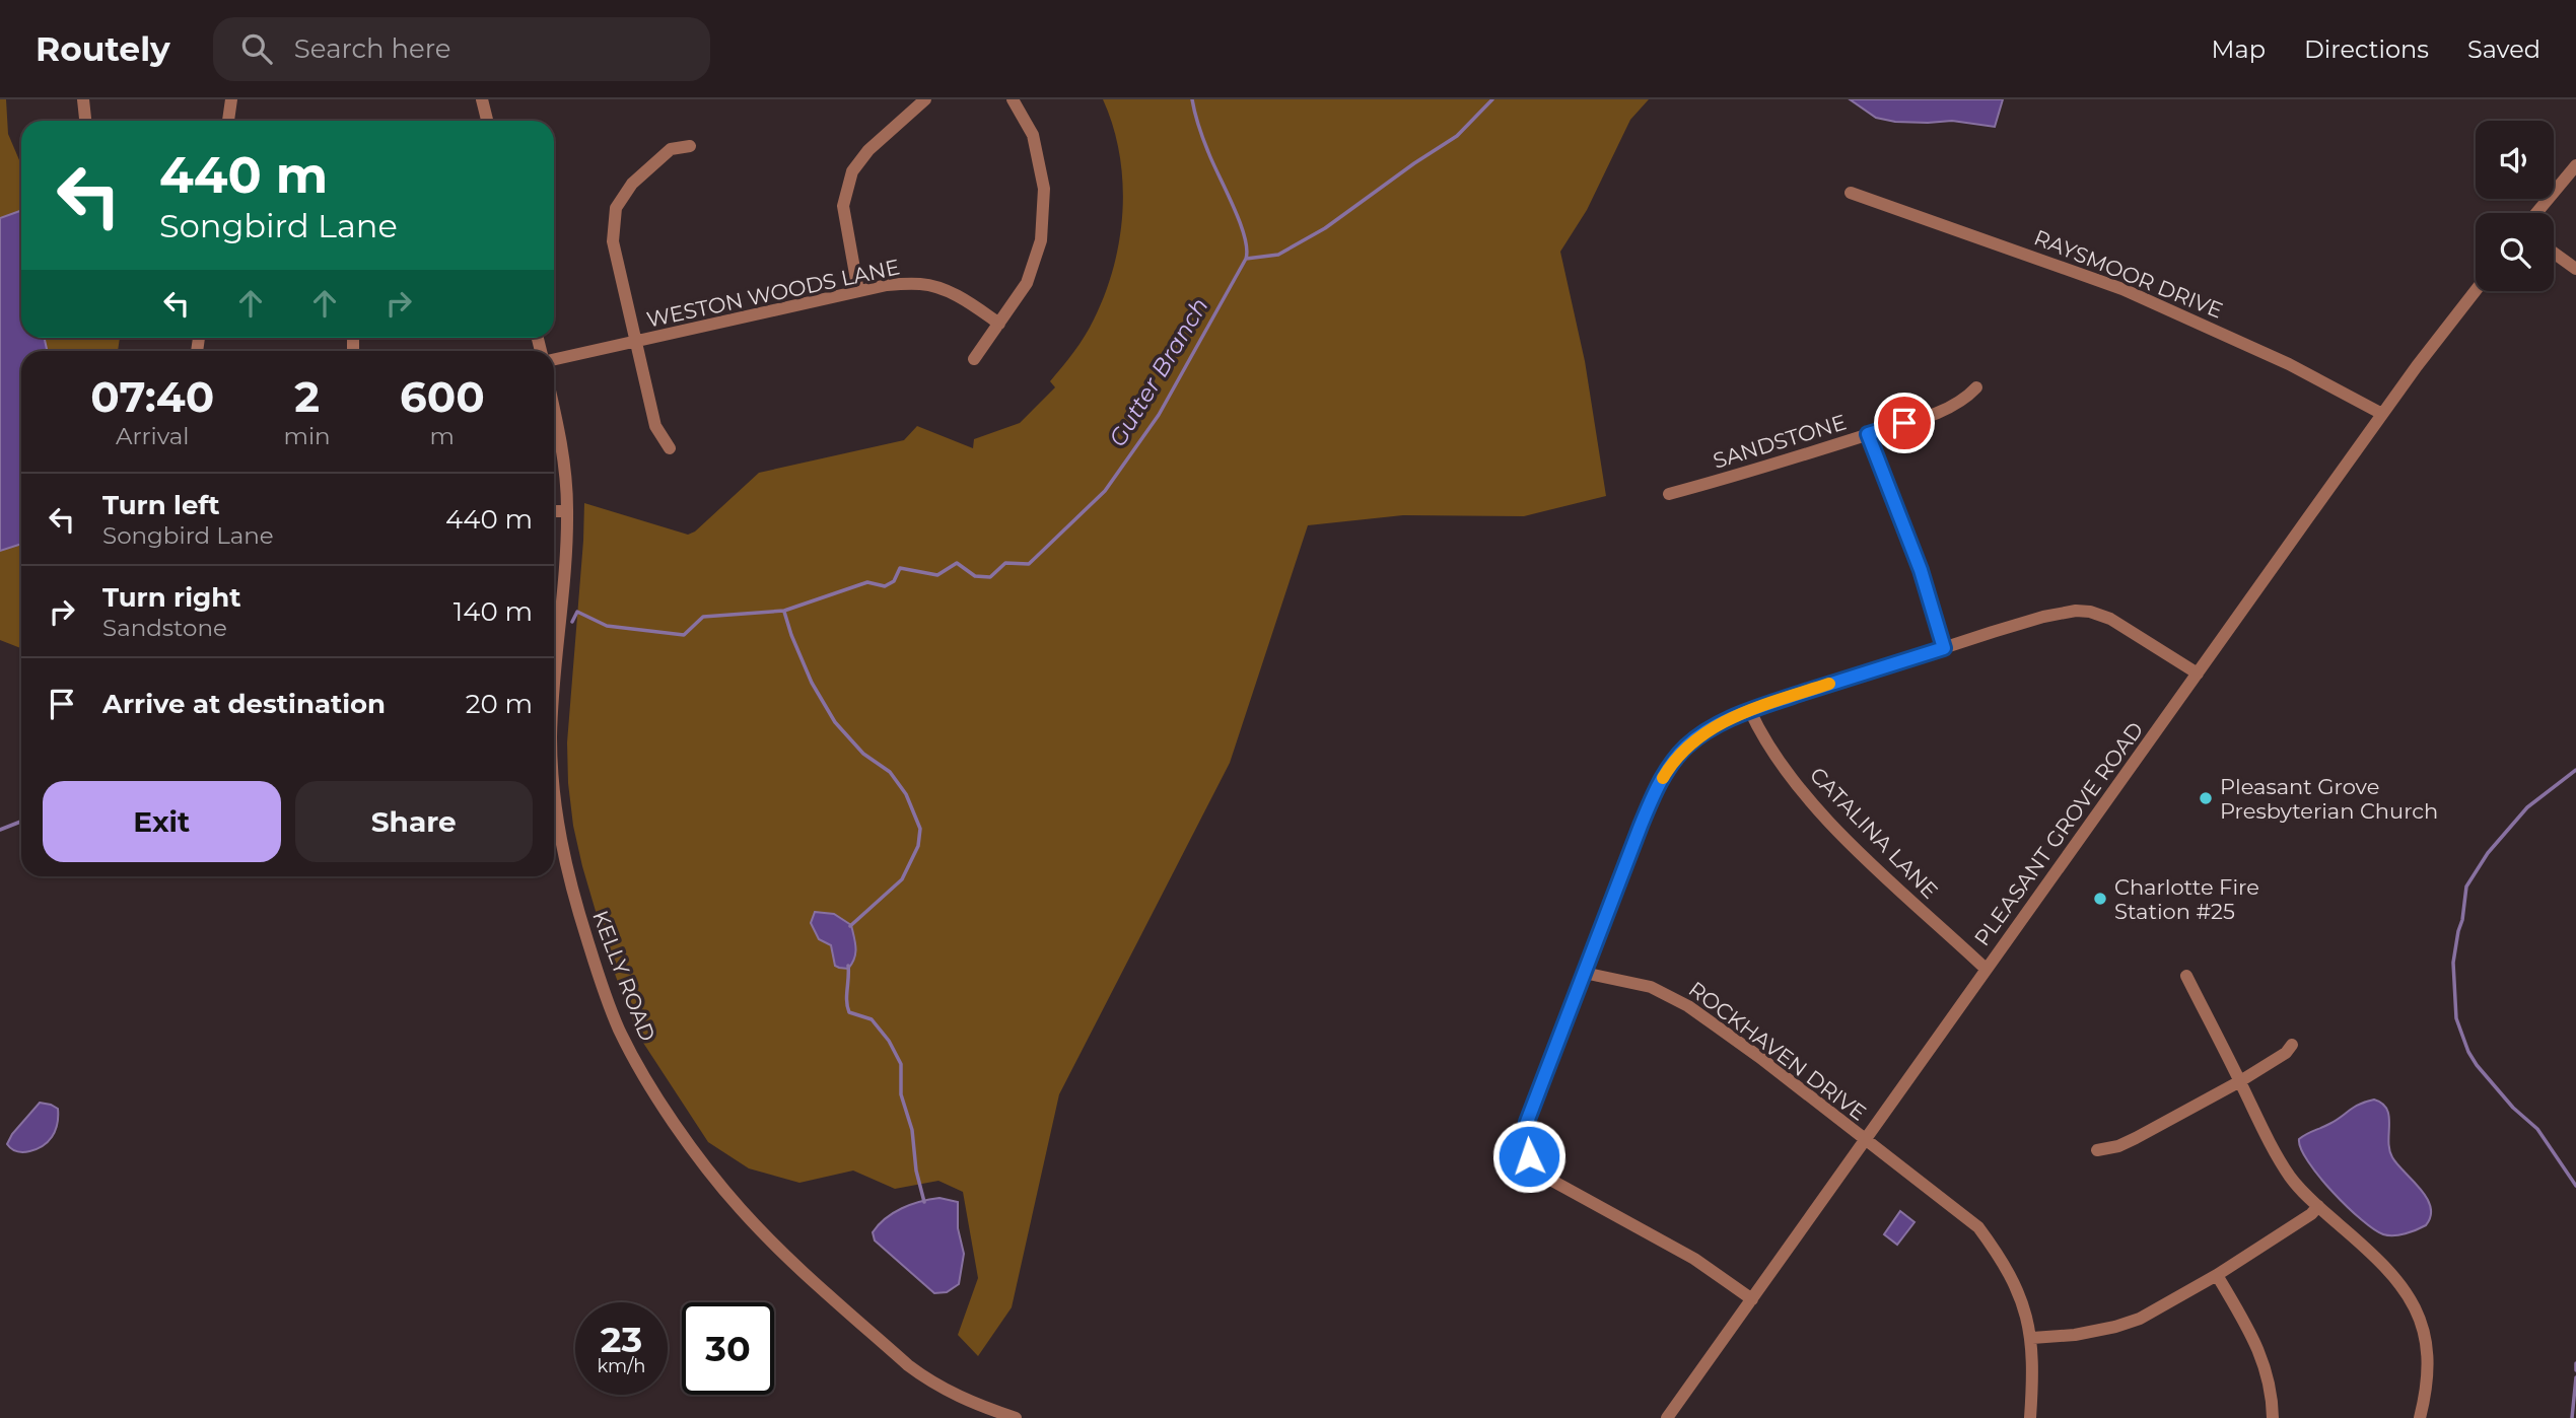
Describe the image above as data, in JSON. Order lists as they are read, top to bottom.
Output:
{
  "streets": {
    "street": [
      "RAYSMOOR DRIVE",
      "WESTON WOODS LANE",
      "SANDSTONE",
      "CATALINA LANE",
      "PLEASANT GROVE ROAD",
      "KELLY ROAD",
      "ROCKHAVEN DRIVE"
    ]
  },
  "crossings": [
    ["RAYSMOOR DRIVE", "PLEASANT GROVE ROAD"],
    ["CATALINA LANE", "PLEASANT GROVE ROAD"],
    ["PLEASANT GROVE ROAD", "ROCKHAVEN DRIVE"]
  ],
  "water": ["Gutter Branch"],
  "places": ["Pleasant Grove Presbyterian Church", "Charlotte Fire Station #25"],
  "page": {
    "header": "Routely",
    "search": "Search here",
    "nav": ["Map", "Directions", "Saved"],
    "turn": ["440 m", "Songbird Lane"],
    "eta": [
      "07:40",
      "Arrival",
      "2",
      "min",
      "600",
      "m"
    ],
    "list": [
      {
        "name": "Turn left",
        "note": "Songbird Lane",
        "value": "440 m"
      },
      {
        "name": "Turn right",
        "note": "Sandstone",
        "value": "140 m"
      },
      {
        "name": "Arrive at destination",
        "value": "20 m"
      }
    ],
    "buttons": ["Exit", "Share"],
    "speed": "23 km/h",
    "limit": "30"
  }
}
